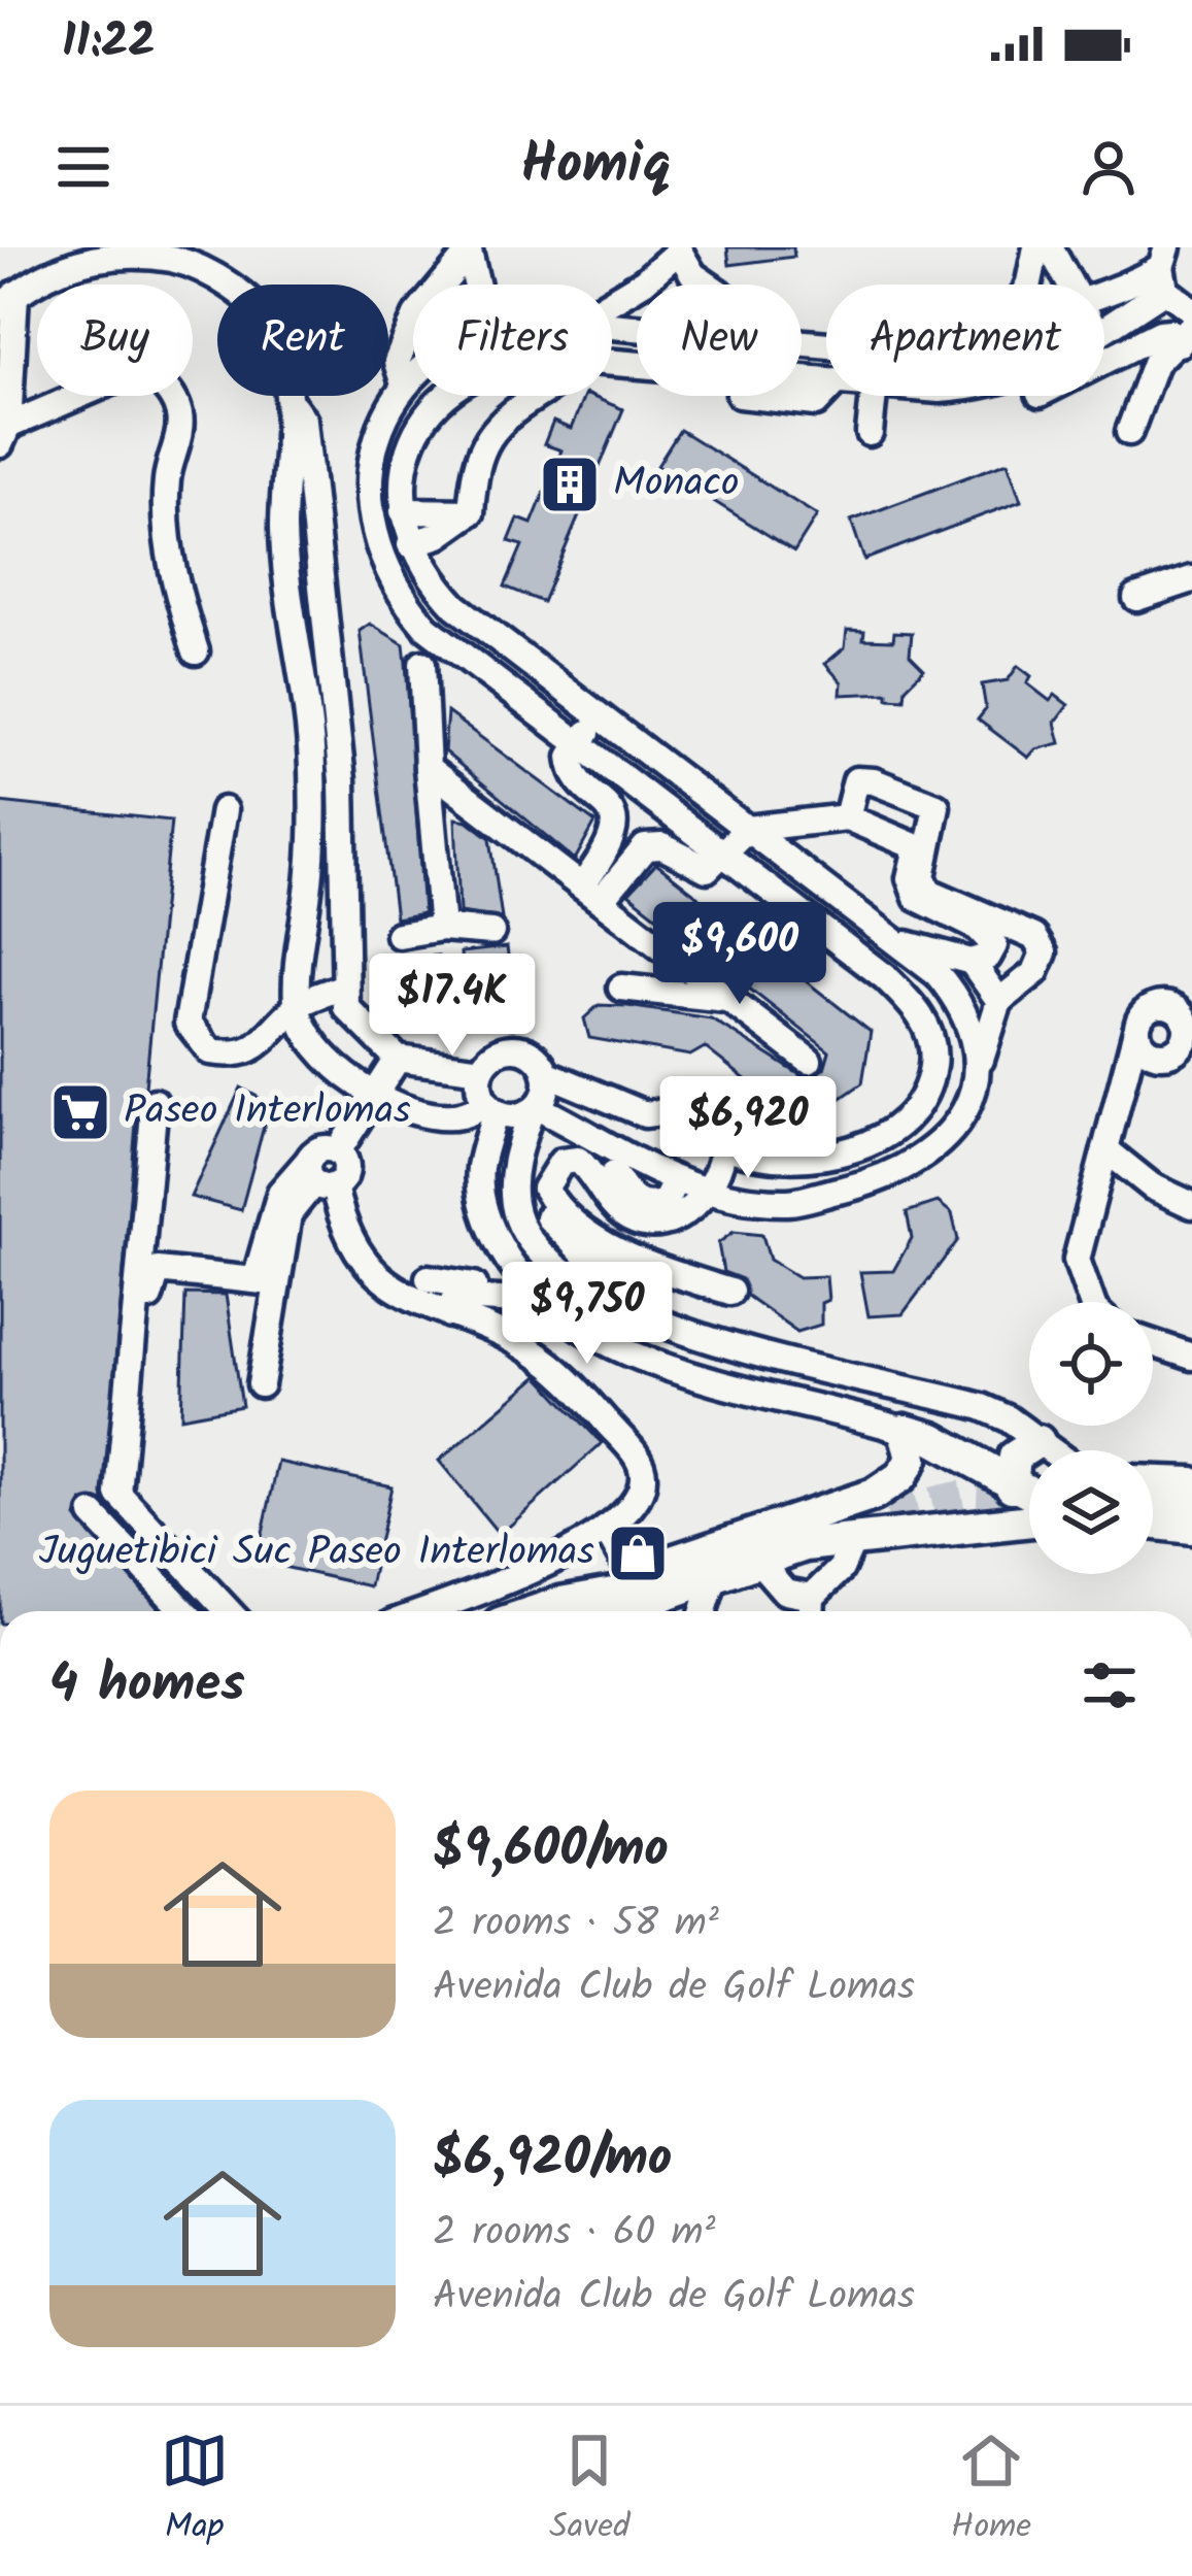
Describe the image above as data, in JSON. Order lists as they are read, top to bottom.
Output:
{
  "places": {
    "building": ["Monaco"],
    "supermarket": ["Paseo Interlomas"],
    "shop": ["Juguetibici Suc Paseo Interlomas"]
  },
  "page": {
    "status": "11:22",
    "header": "Homiq",
    "chip": [
      "Buy",
      "Rent",
      "Filters",
      "New",
      "Apartment"
    ],
    "price": [
      "$9,600",
      "$17.4K",
      "$6,920",
      "$9,750"
    ],
    "heading": "4 homes",
    "list": [
      {
        "name": "$9,600/mo",
        "note": "2 rooms · 58 m² · Avenida Club de Golf Lomas"
      },
      {
        "name": "$6,920/mo",
        "note": "2 rooms · 60 m² · Avenida Club de Golf Lomas"
      }
    ],
    "tabs": ["Map", "Saved", "Home"]
  }
}
